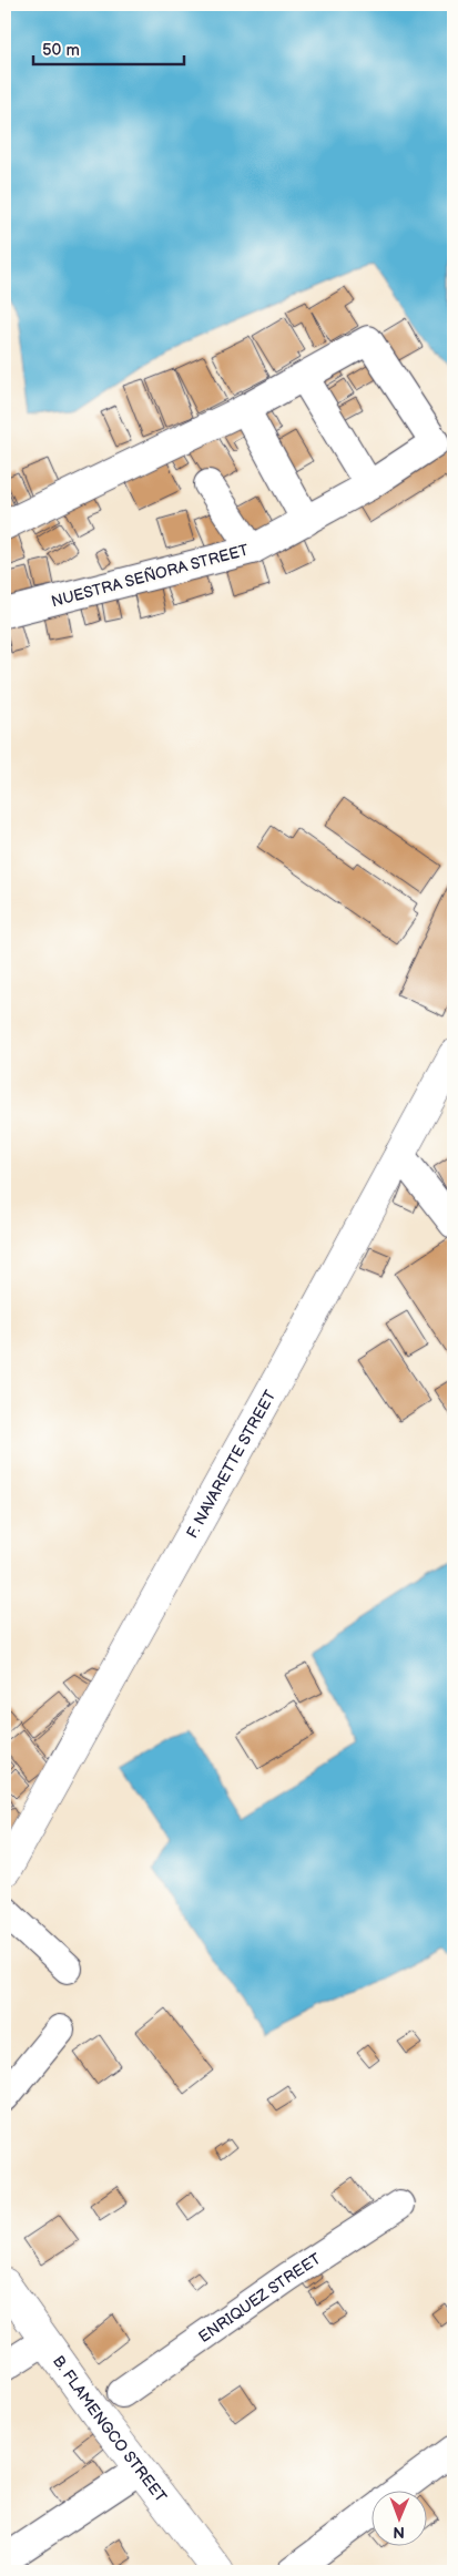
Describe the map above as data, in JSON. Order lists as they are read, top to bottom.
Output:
{
  "streets": {
    "main road": ["F. NAVARETTE STREET", "B. FLAMENGCO STREET"],
    "street": ["NUESTRA SEÑORA STREET", "ENRIQUEZ STREET"]
  },
  "crossings": [
    ["ENRIQUEZ STREET", "B. FLAMENGCO STREET"]
  ],
  "scale_bar": "50 m",
  "north": "bottom"
}
